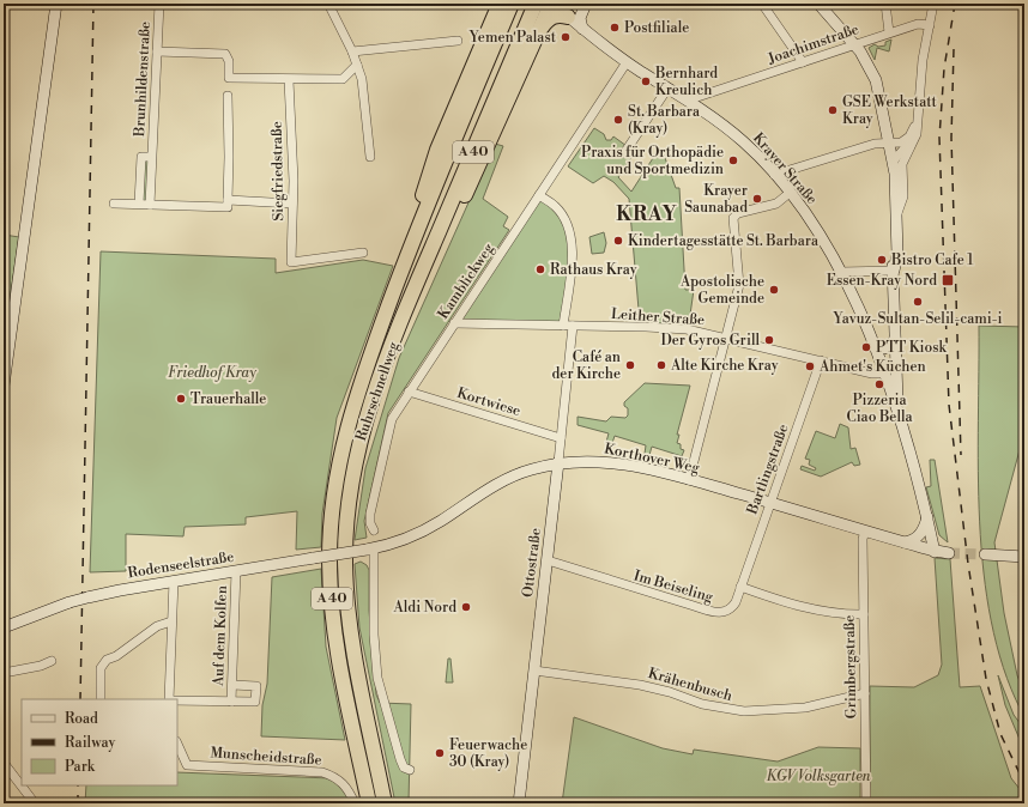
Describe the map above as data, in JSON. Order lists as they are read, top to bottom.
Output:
{
  "streets": {
    "highway": ["A 40", "Ruhrschnellweg"],
    "main road": [
      "Krayer Straße",
      "Korthover Weg",
      "Ottostraße",
      "Rodenseelstraße"
    ],
    "street": [
      "Joachimstraße",
      "Brunhildenstraße",
      "Siegfriedstraße",
      "Kamblickweg",
      "Leither Straße",
      "Kortwiese",
      "Bartlingstraße",
      "Im Beiseling",
      "Auf dem Kolfen",
      "Grimbergstraße",
      "Krähenbusch",
      "Munscheidstraße"
    ]
  },
  "crossings": [
    ["Joachimstraße", "Krayer Straße"],
    ["Krayer Straße", "Kamblickweg"],
    ["Krayer Straße", "Leither Straße"],
    ["Krayer Straße", "Korthover Weg"],
    ["Kamblickweg", "Leither Straße"],
    ["Kamblickweg", "Kortwiese"],
    ["Leither Straße", "Bartlingstraße"],
    ["Leither Straße", "Ottostraße"],
    ["Kortwiese", "Ottostraße"],
    ["Korthover Weg", "Bartlingstraße"],
    ["Korthover Weg", "Ottostraße"],
    ["Korthover Weg", "Rodenseelstraße"],
    ["Korthover Weg", "Grimbergstraße"],
    ["Bartlingstraße", "Im Beiseling"],
    ["Ottostraße", "Im Beiseling"],
    ["Ottostraße", "Krähenbusch"],
    ["Rodenseelstraße", "Auf dem Kolfen"],
    ["Grimbergstraße", "Krähenbusch"]
  ],
  "districts": ["KRAY"],
  "parks": ["Friedhof Kray", "KGV Volksgarten"],
  "places": {
    "other": [
      "Postfiliale",
      "Yemen Palast",
      "Bernhard Kreulich",
      "GSE Werkstatt Kray",
      "St. Barbara (Kray)",
      "Praxis für Orthopädie und Sportmedizin",
      "Krayer Saunabad",
      "Kindertagesstätte St. Barbara",
      "Bistro Cafe 1",
      "Rathaus Kray",
      "Apostolische Gemeinde",
      "Yavuz-Sultan-Selil-cami-i",
      "Der Gyros Grill",
      "PTT Kiosk",
      "Café an der Kirche",
      "Alte Kirche Kray",
      "Ahmet's Küchen",
      "Pizzeria Ciao Bella",
      "Trauerhalle",
      "Aldi Nord",
      "Feuerwache 30 (Kray)"
    ],
    "transit": ["Essen-Kray Nord"]
  },
  "legend": ["Road", "Railway", "Park"]
}
